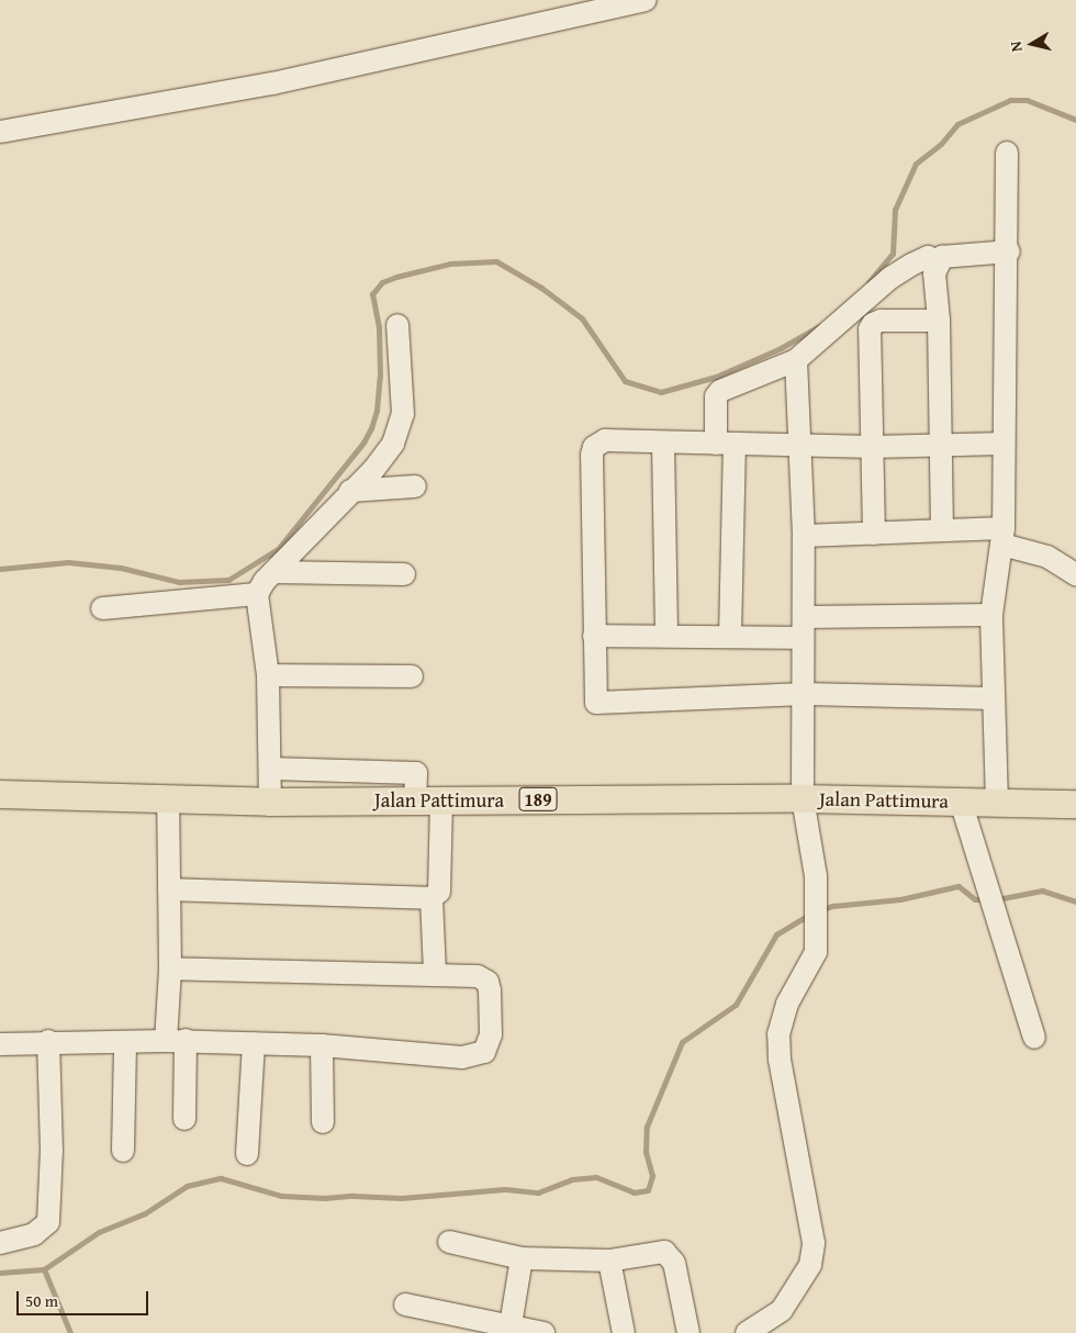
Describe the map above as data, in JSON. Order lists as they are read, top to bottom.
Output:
{
  "streets": {
    "main road": ["189", "Jalan Pattimura"]
  },
  "scale_bar": "50 m",
  "north": "left"
}
